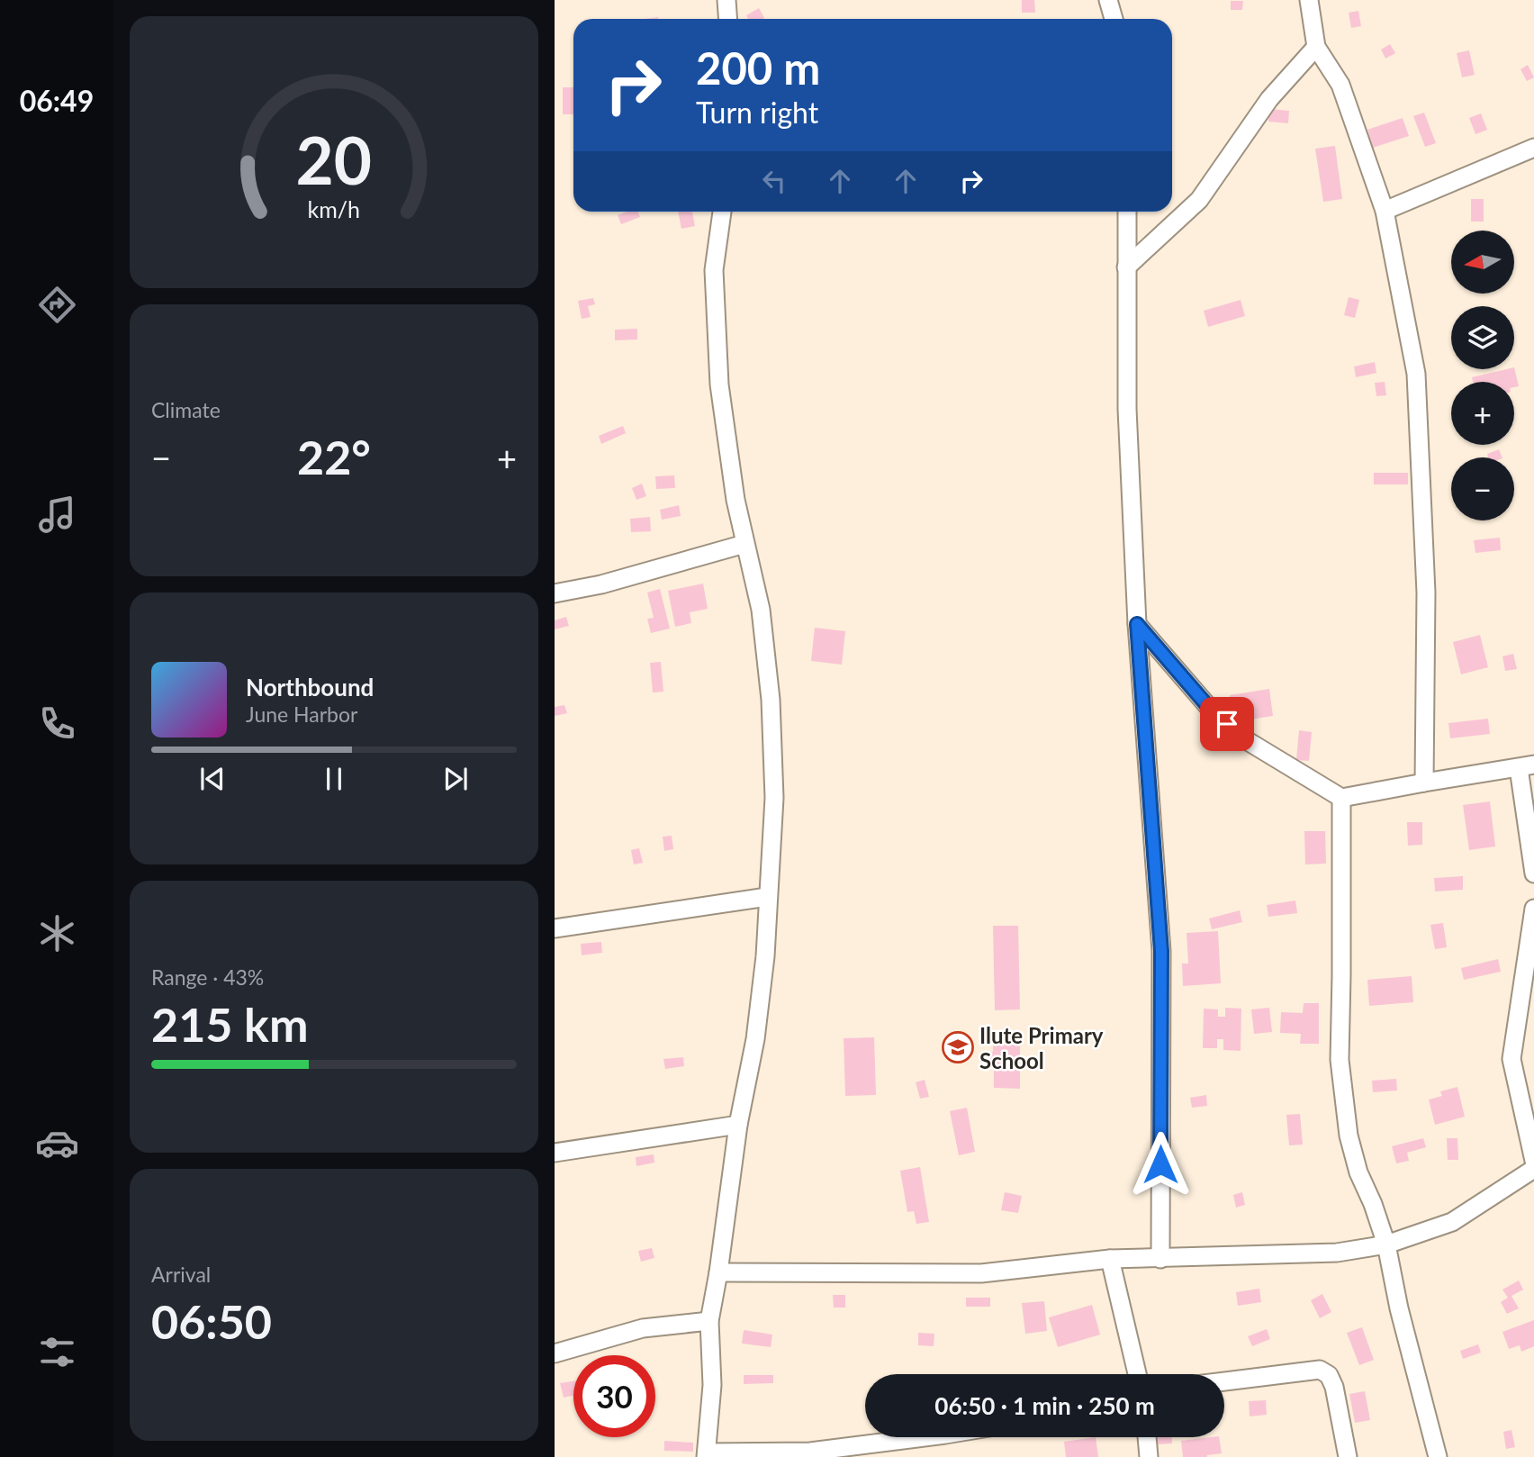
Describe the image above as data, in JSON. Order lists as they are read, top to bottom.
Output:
{
  "places": {
    "school or university": ["Ilute Primary School"]
  },
  "north": "left",
  "page": {
    "tabs": "06:49",
    "turn": ["200 m", "Turn right"],
    "map_buttons": ["+", "−"],
    "tile": [
      "Climate",
      ["Range · 43%", "215 km"],
      ["Arrival", "06:50"]
    ],
    "heat": ["−", "22°", "+"],
    "song": ["Northbound", "June Harbor"],
    "limit": "30",
    "trip": "06:50 · 1 min · 250 m",
    "gauge": ["20", "km/h"]
  }
}
